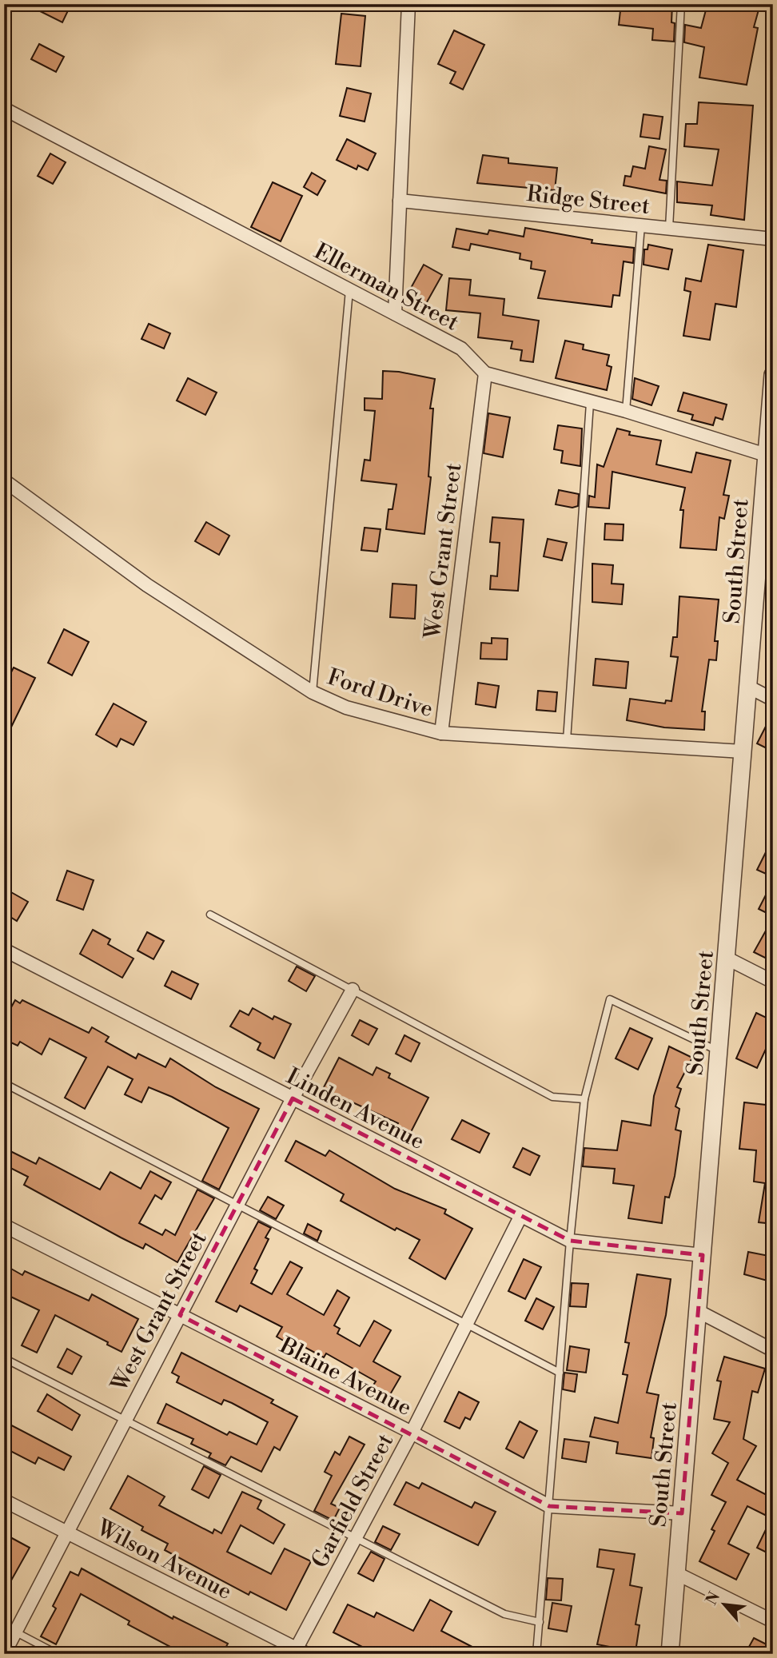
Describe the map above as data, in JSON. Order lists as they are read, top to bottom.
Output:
{
  "streets": {
    "street": [
      "Ridge Street",
      "Ellerman Street",
      "West Grant Street",
      "South Street",
      "Ford Drive",
      "Linden Avenue",
      "Blaine Avenue",
      "Garfield Street",
      "Wilson Avenue"
    ]
  },
  "crossings": [
    ["Ellerman Street", "West Grant Street"],
    ["West Grant Street", "Ford Drive"],
    ["West Grant Street", "Linden Avenue"],
    ["West Grant Street", "Blaine Avenue"],
    ["West Grant Street", "Wilson Avenue"],
    ["South Street", "Ford Drive"],
    ["South Street", "Linden Avenue"],
    ["South Street", "Blaine Avenue"],
    ["Linden Avenue", "Garfield Street"],
    ["Blaine Avenue", "Garfield Street"],
    ["Garfield Street", "Wilson Avenue"]
  ],
  "north": "top left"
}
